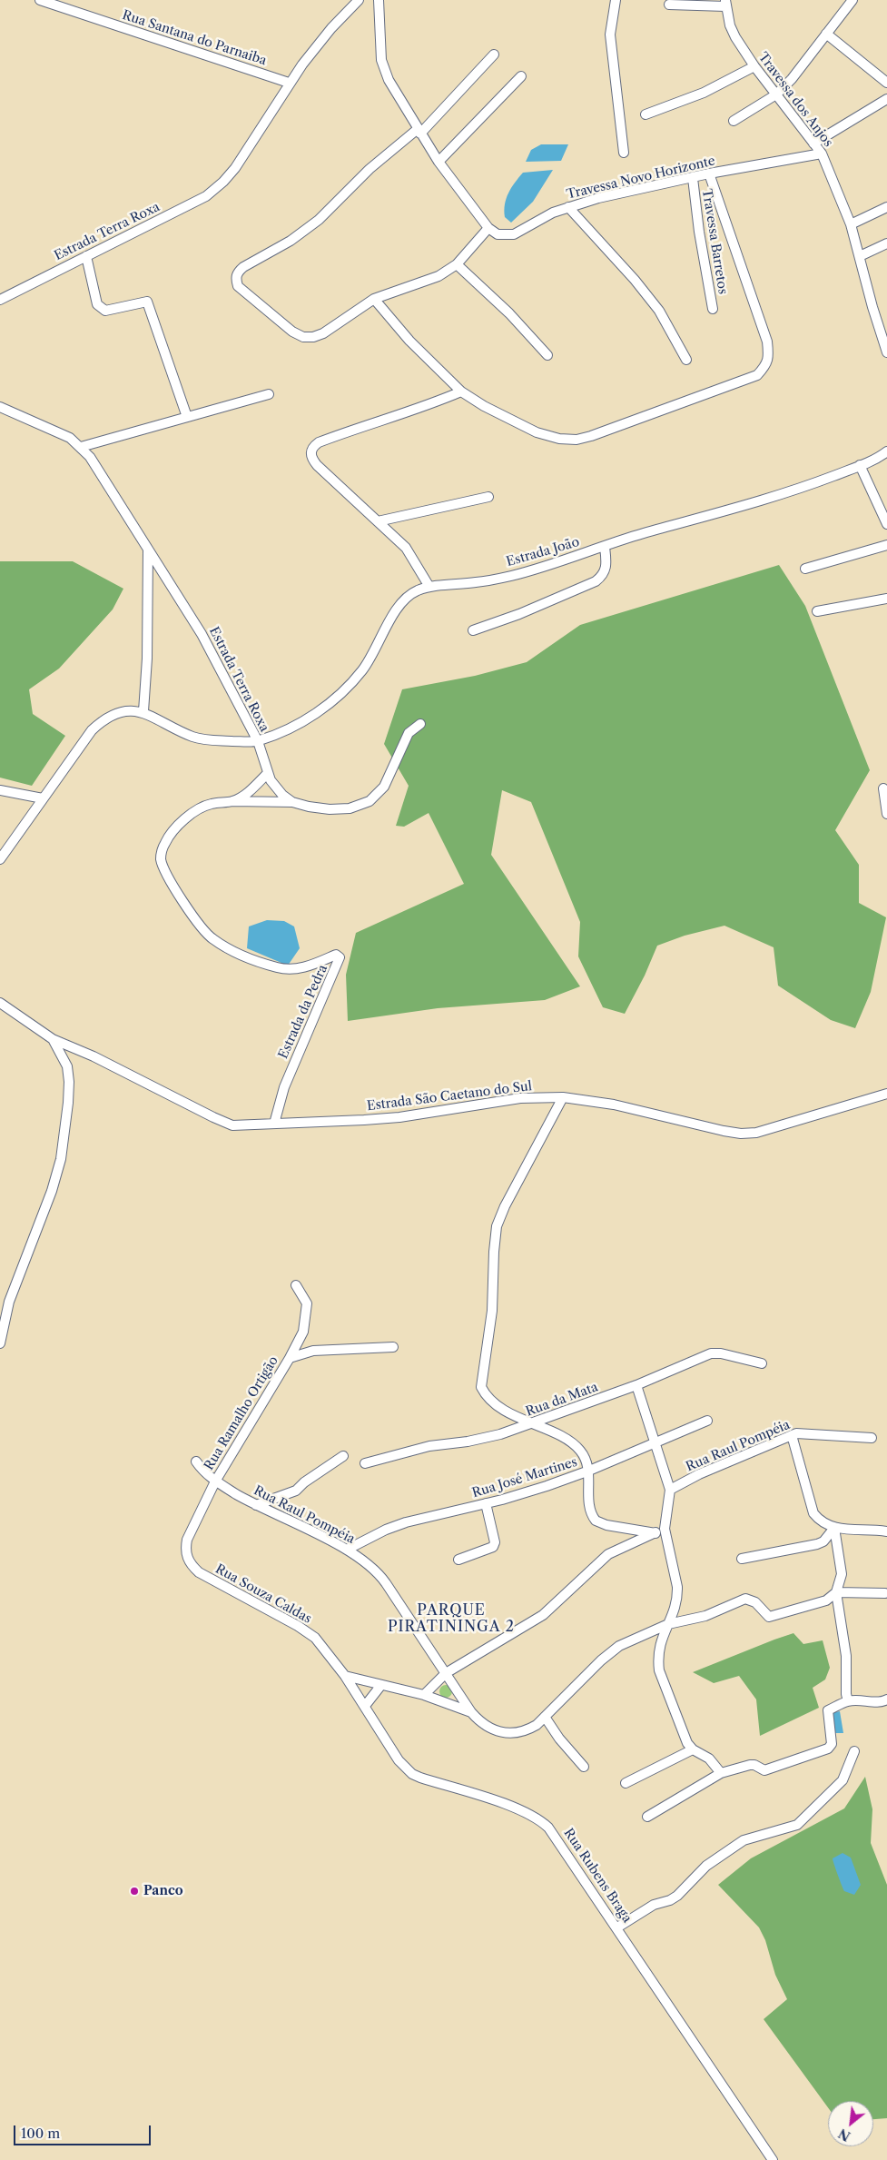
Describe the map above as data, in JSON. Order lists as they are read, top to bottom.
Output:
{
  "streets": {
    "street": [
      "Rua Santana do Parnaiba",
      "Travessa dos Anjos",
      "Travessa Novo Horizonte",
      "Estrada Terra Roxa",
      "Travessa Barretos",
      "Estrada João",
      "Estrada da Pedra",
      "Estrada São Caetano do Sul",
      "Rua da Mata",
      "Rua Ramalho Ortigão",
      "Rua Raul Pompéia",
      "Rua José Martines",
      "Rua Souza Caldas",
      "Rua Rubens Braga"
    ]
  },
  "crossings": [
    ["Rua Santana do Parnaiba", "Estrada Terra Roxa"],
    ["Travessa dos Anjos", "Travessa Novo Horizonte"],
    ["Travessa Novo Horizonte", "Travessa Barretos"],
    ["Estrada Terra Roxa", "Estrada João"],
    ["Estrada da Pedra", "Estrada São Caetano do Sul"],
    ["Rua Ramalho Ortigão", "Rua Raul Pompéia"],
    ["Rua Ramalho Ortigão", "Rua Souza Caldas"],
    ["Rua Raul Pompéia", "Rua José Martines"],
    ["Rua Raul Pompéia", "Rua Souza Caldas"],
    ["Rua Souza Caldas", "Rua Rubens Braga"]
  ],
  "districts": ["PARQUE PIRATININGA 2"],
  "places": ["Panco"],
  "scale_bar": "100 m",
  "north": "bottom left"
}
